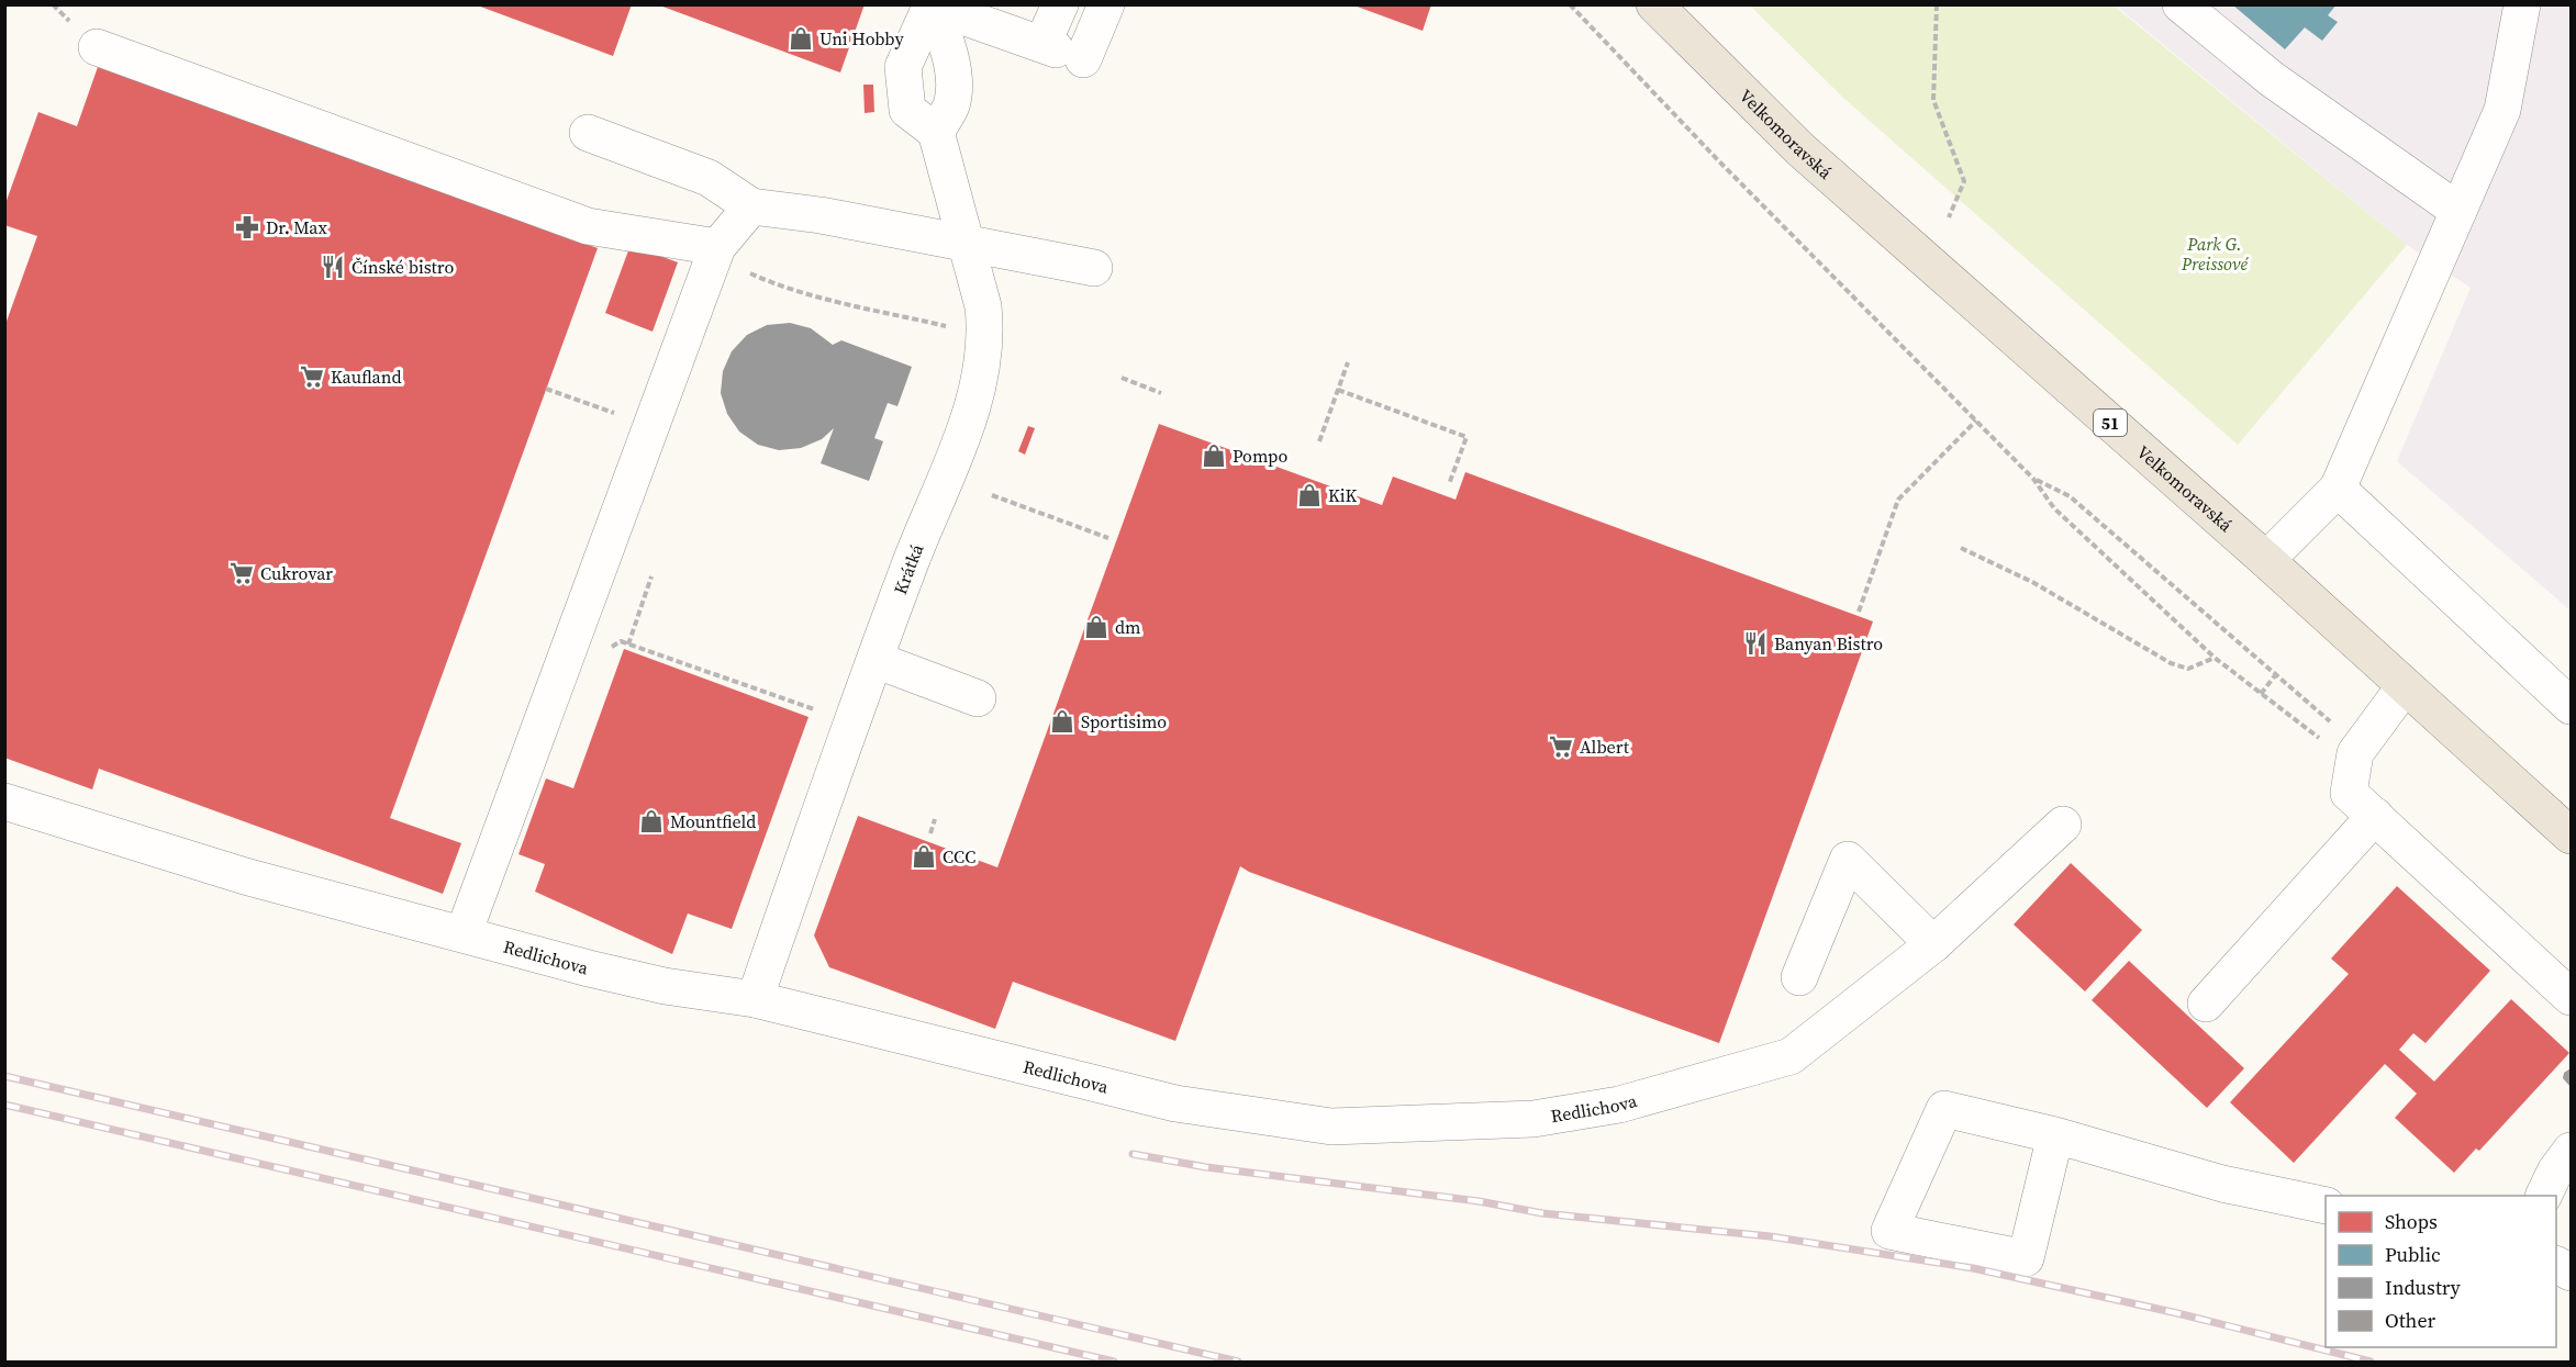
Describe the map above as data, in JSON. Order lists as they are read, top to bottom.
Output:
{
  "streets": {
    "main road": ["Velkomoravská", "51"],
    "lane": ["Krátká", "Redlichova"]
  },
  "crossings": [
    ["Krátká", "Redlichova"]
  ],
  "parks": ["Park G. Preissové"],
  "places": {
    "shop": [
      "Uni Hobby",
      "Pompo",
      "KiK",
      "dm",
      "Sportisimo",
      "Mountfield",
      "CCC"
    ],
    "pharmacy": ["Dr. Max"],
    "restaurant": ["Čínské bistro", "Banyan Bistro"],
    "supermarket": ["Kaufland", "Cukrovar", "Albert"]
  },
  "legend": [
    "Shops",
    "Public",
    "Industry",
    "Other"
  ]
}
